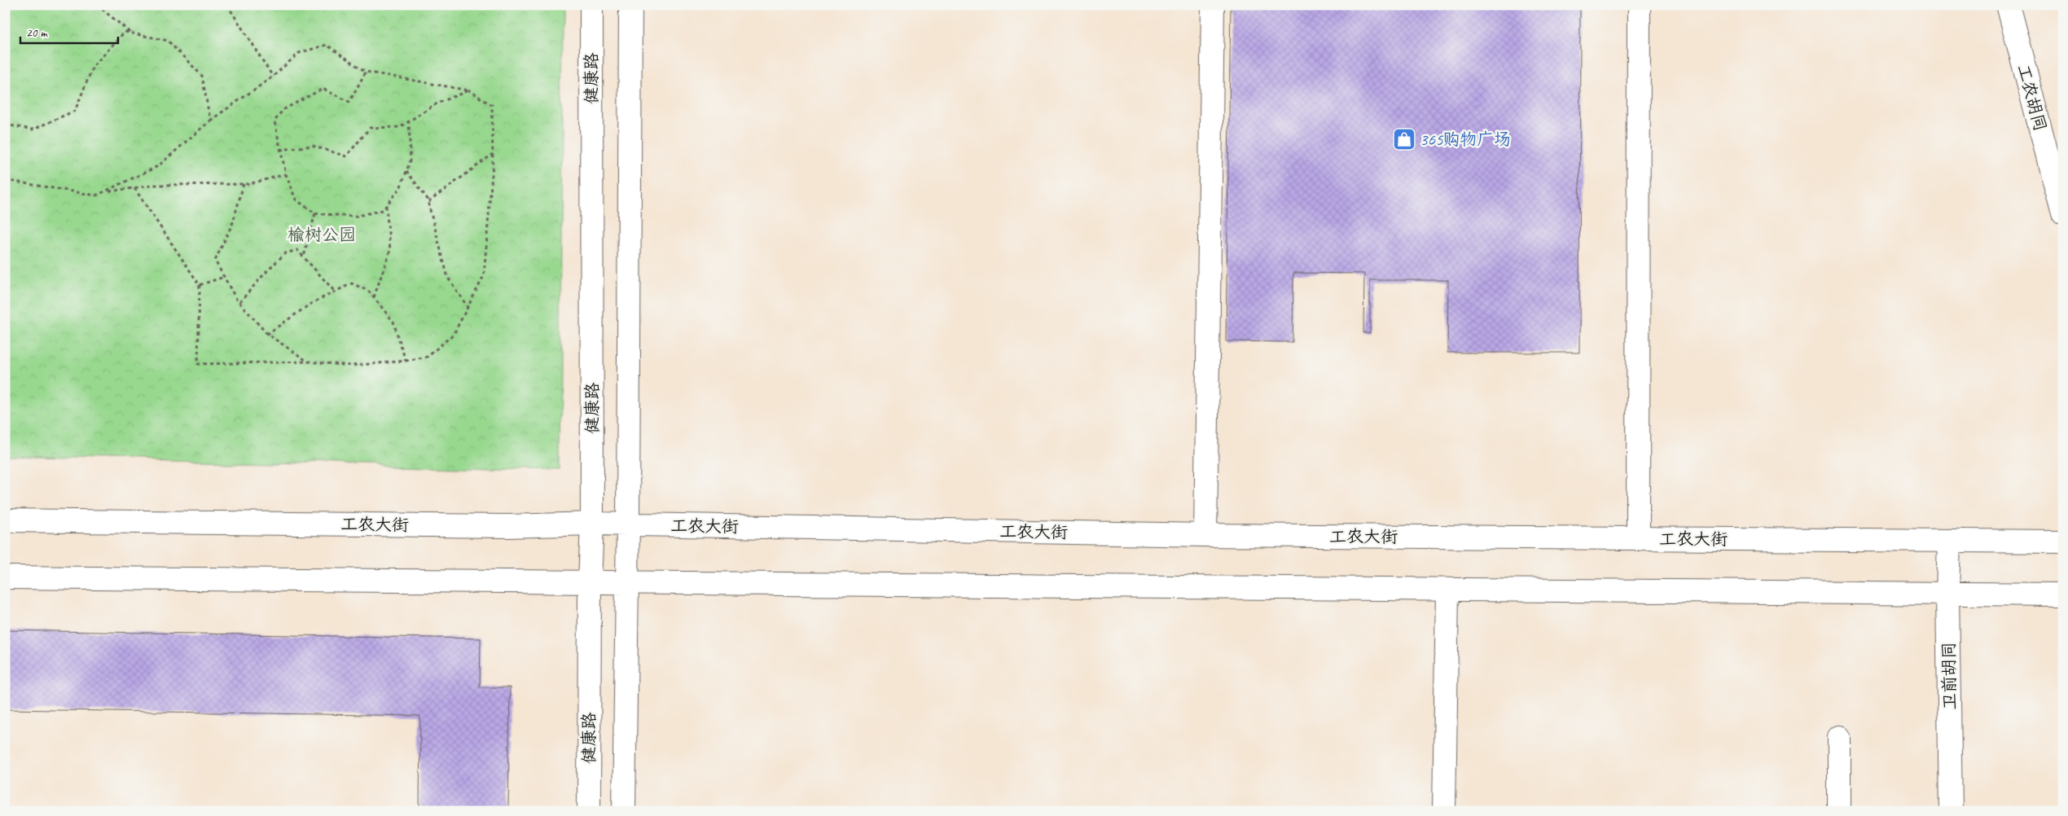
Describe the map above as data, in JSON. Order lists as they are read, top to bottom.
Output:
{
  "streets": {
    "main road": [
      "健康路",
      "工农胡同",
      "工农大街",
      "卫前胡同"
    ]
  },
  "crossings": [
    ["健康路", "工农大街"],
    ["工农大街", "卫前胡同"]
  ],
  "parks": ["榆树公园"],
  "places": {
    "shop": ["365购物广场"]
  },
  "scale_bar": "20 m"
}
